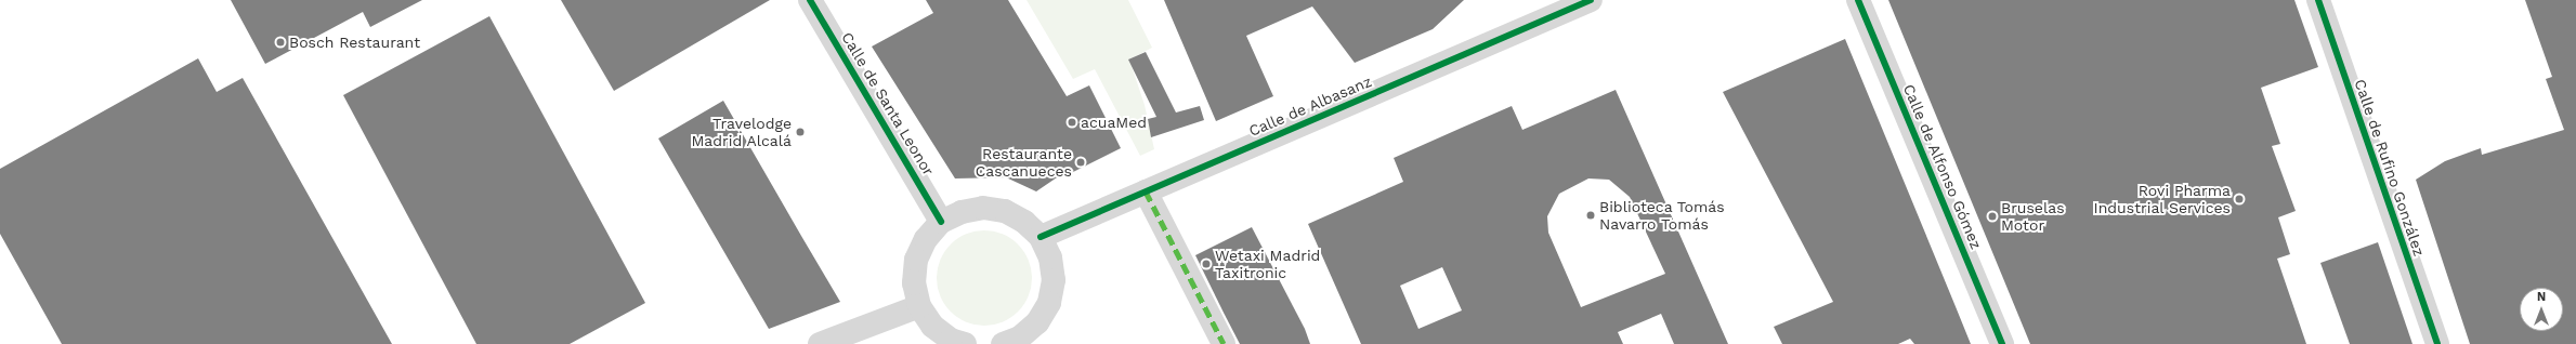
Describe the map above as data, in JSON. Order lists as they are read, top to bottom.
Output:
{
  "streets": {
    "street": [
      "Calle de Santa Leonor",
      "Calle de Albasanz",
      "Calle de Alfonso Gómez",
      "Calle de Rufino González"
    ]
  },
  "places": [
    "Bosch Restaurant",
    "acuaMed",
    "Travelodge Madrid Alcalá",
    "Restaurante Cascanueces",
    "Rovi Pharma Industrial Services",
    "Biblioteca Tomás Navarro Tomás",
    "Bruselas Motor",
    "Wetaxi Madrid Taxitronic"
  ],
  "north": "top"
}
